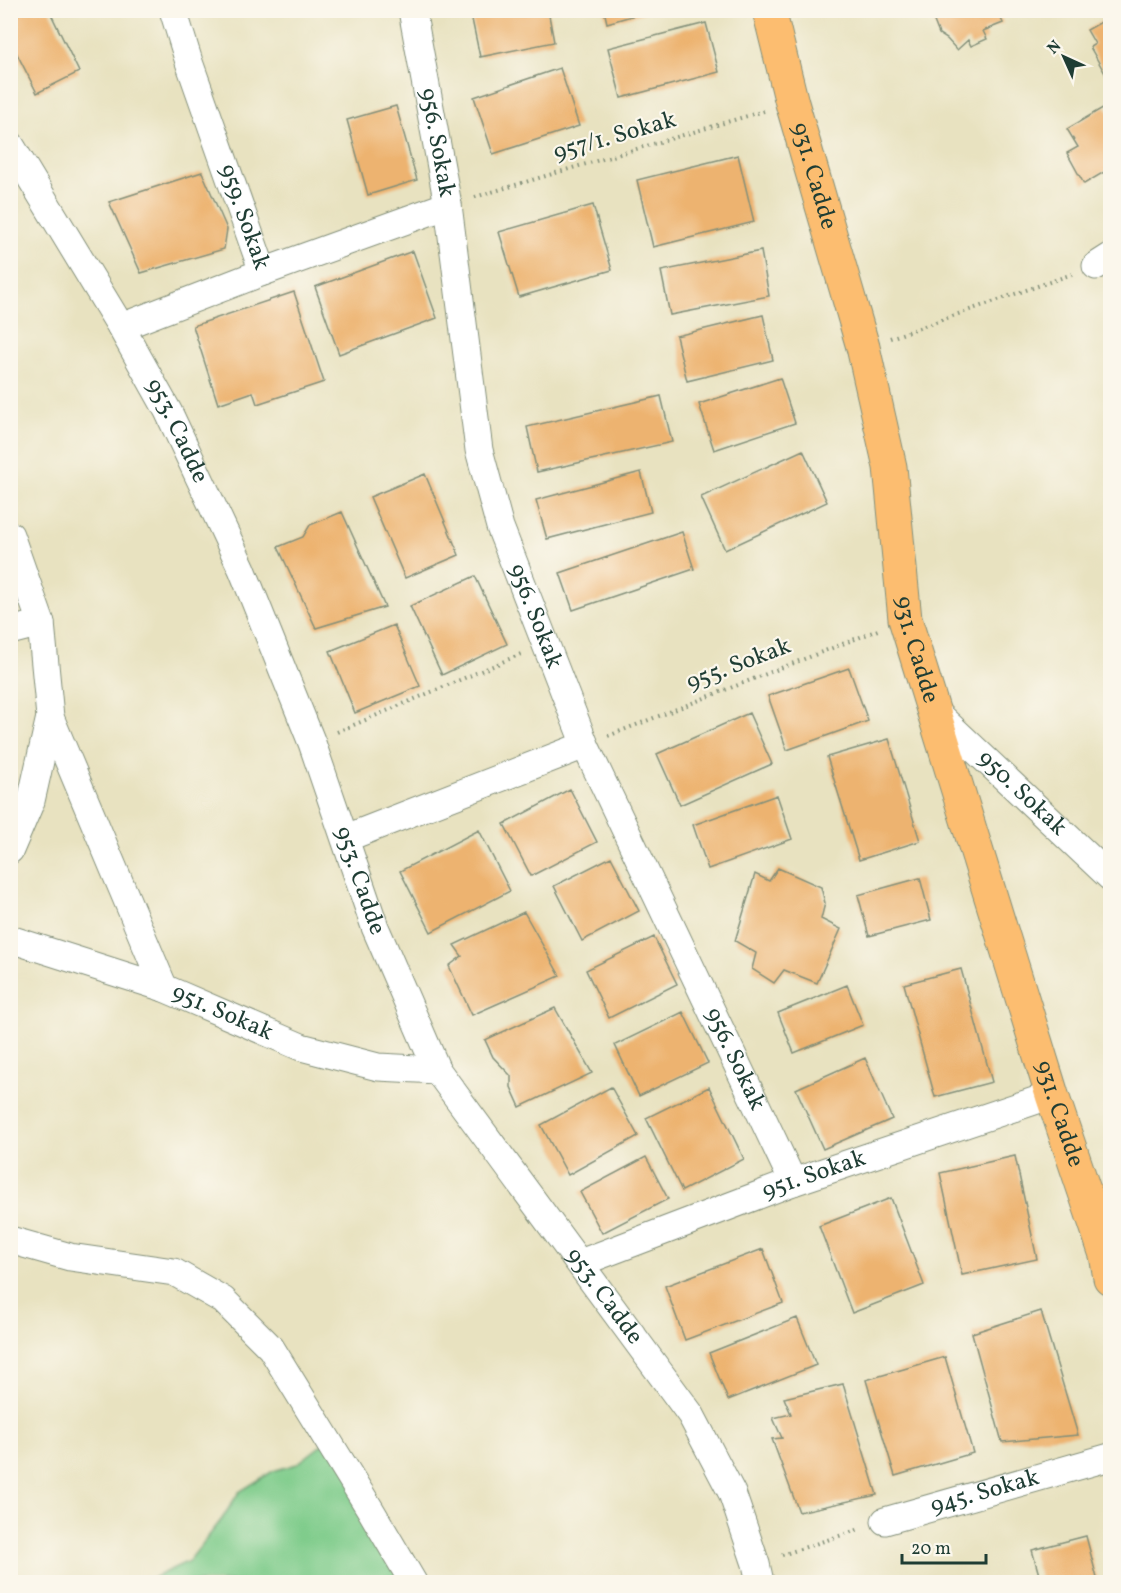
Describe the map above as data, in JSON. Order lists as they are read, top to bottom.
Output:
{
  "streets": {
    "main road": ["931. Cadde"],
    "street": [
      "956. Sokak",
      "959. Sokak",
      "953. Cadde",
      "950. Sokak",
      "951. Sokak",
      "945. Sokak"
    ],
    "path": ["957/1. Sokak", "955. Sokak"]
  },
  "crossings": [
    ["957/1. Sokak", "956. Sokak"],
    ["957/1. Sokak", "931. Cadde"],
    ["957/1. Sokak", "959. Sokak"],
    ["956. Sokak", "959. Sokak"],
    ["956. Sokak", "955. Sokak"],
    ["956. Sokak", "951. Sokak"],
    ["931. Cadde", "955. Sokak"],
    ["931. Cadde", "950. Sokak"],
    ["931. Cadde", "951. Sokak"],
    ["953. Cadde", "951. Sokak"]
  ],
  "scale_bar": "20 m",
  "north": "top left"
}
